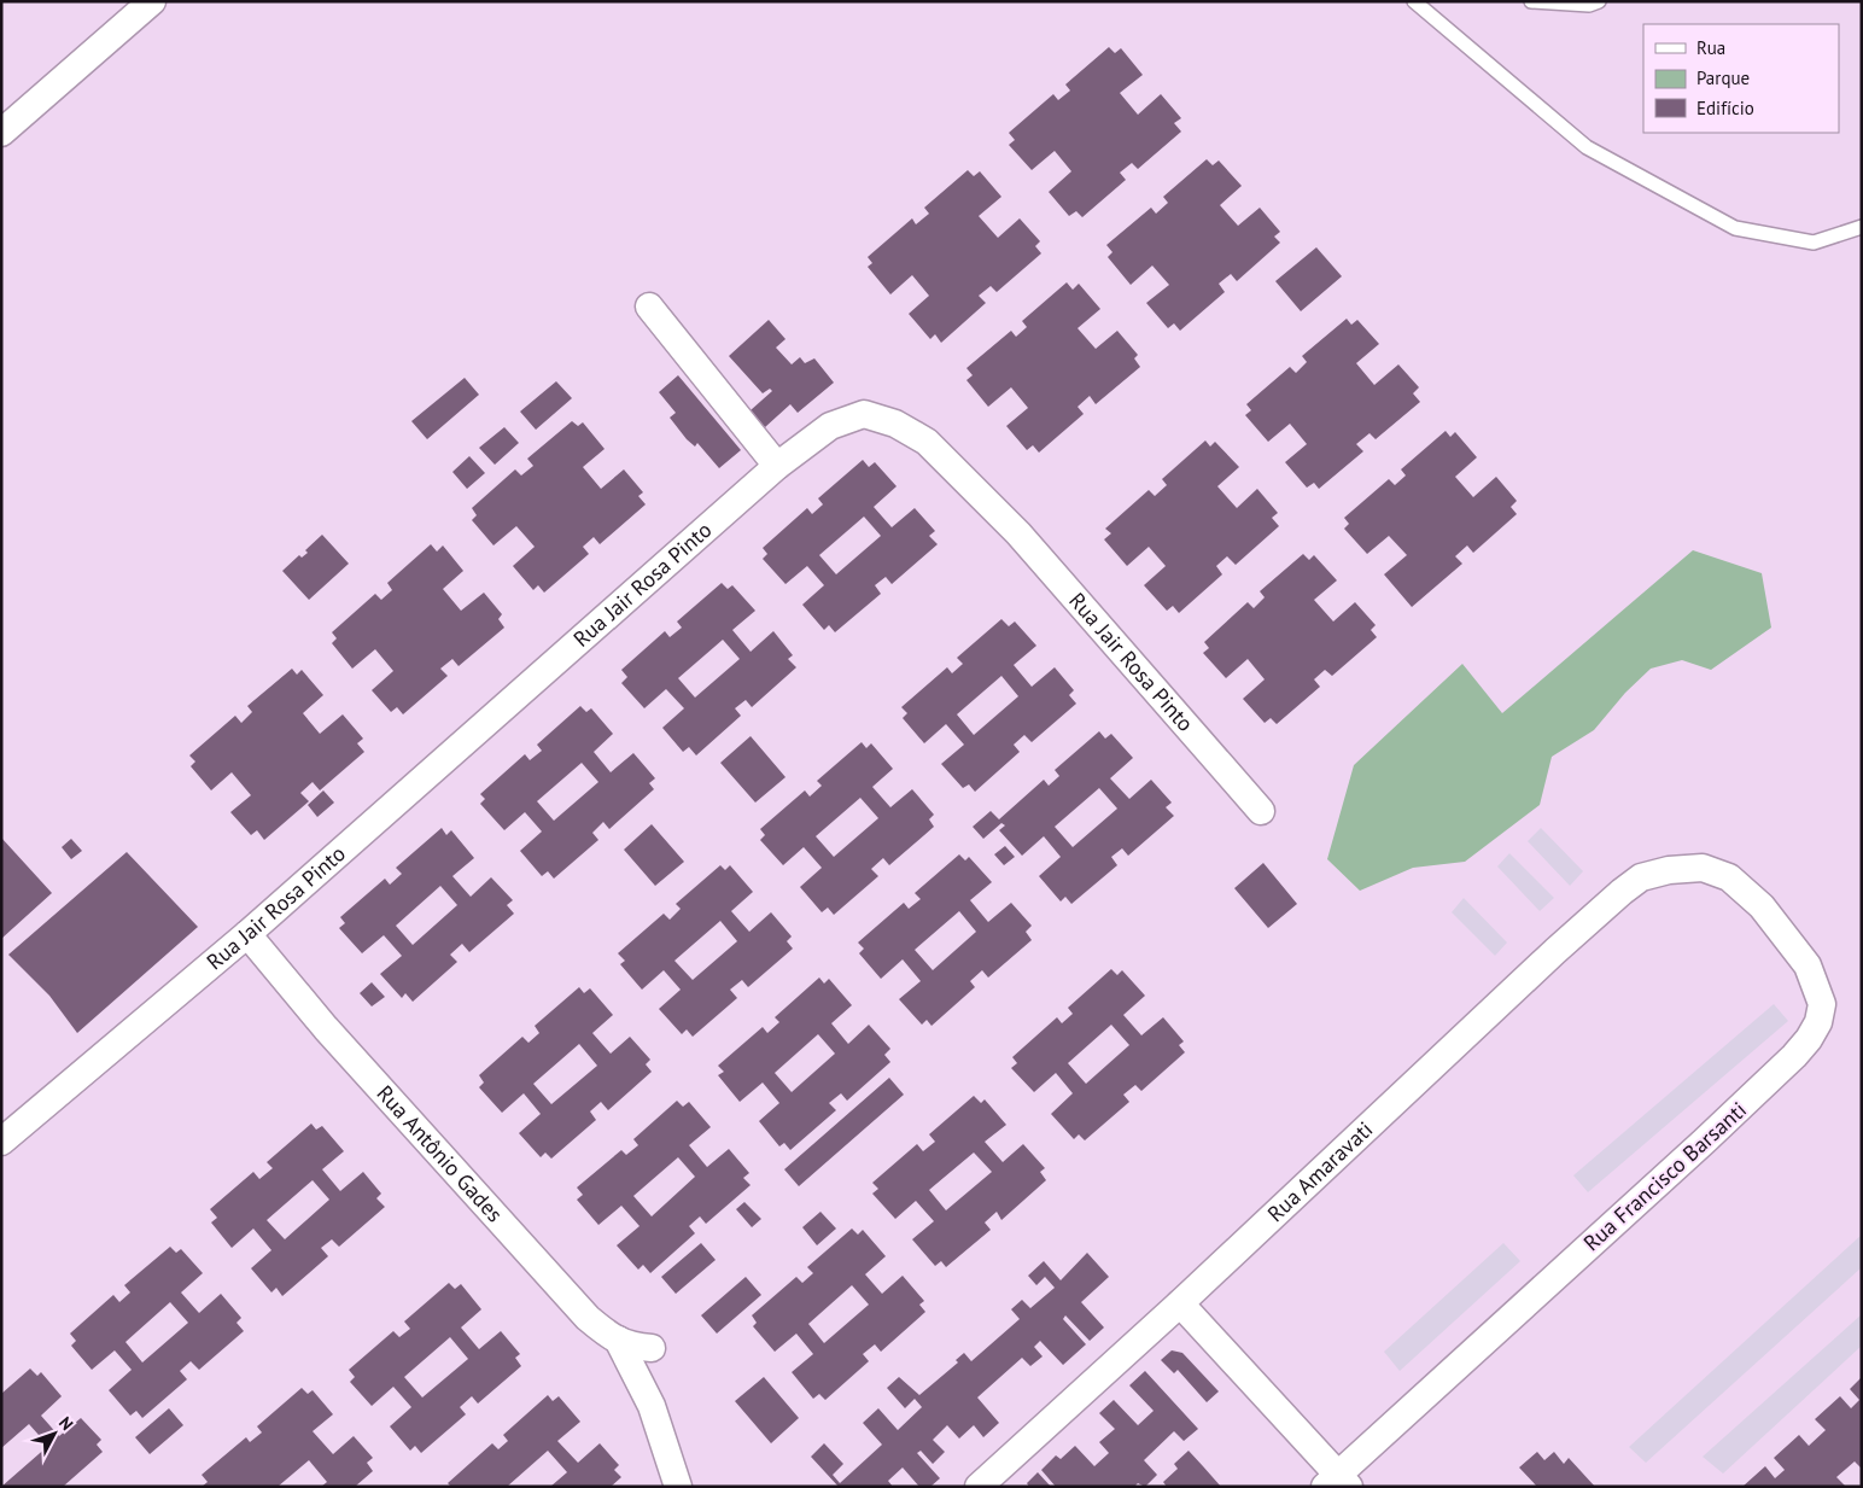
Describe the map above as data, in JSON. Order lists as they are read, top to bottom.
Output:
{
  "streets": {
    "street": [
      "Rua Jair Rosa Pinto",
      "Rua Antônio Gades",
      "Rua Amaravati",
      "Rua Francisco Barsanti"
    ]
  },
  "crossings": [
    ["Rua Jair Rosa Pinto", "Rua Antônio Gades"],
    ["Rua Amaravati", "Rua Francisco Barsanti"]
  ],
  "legend": ["Rua", "Parque", "Edifício"],
  "north": "top right"
}
